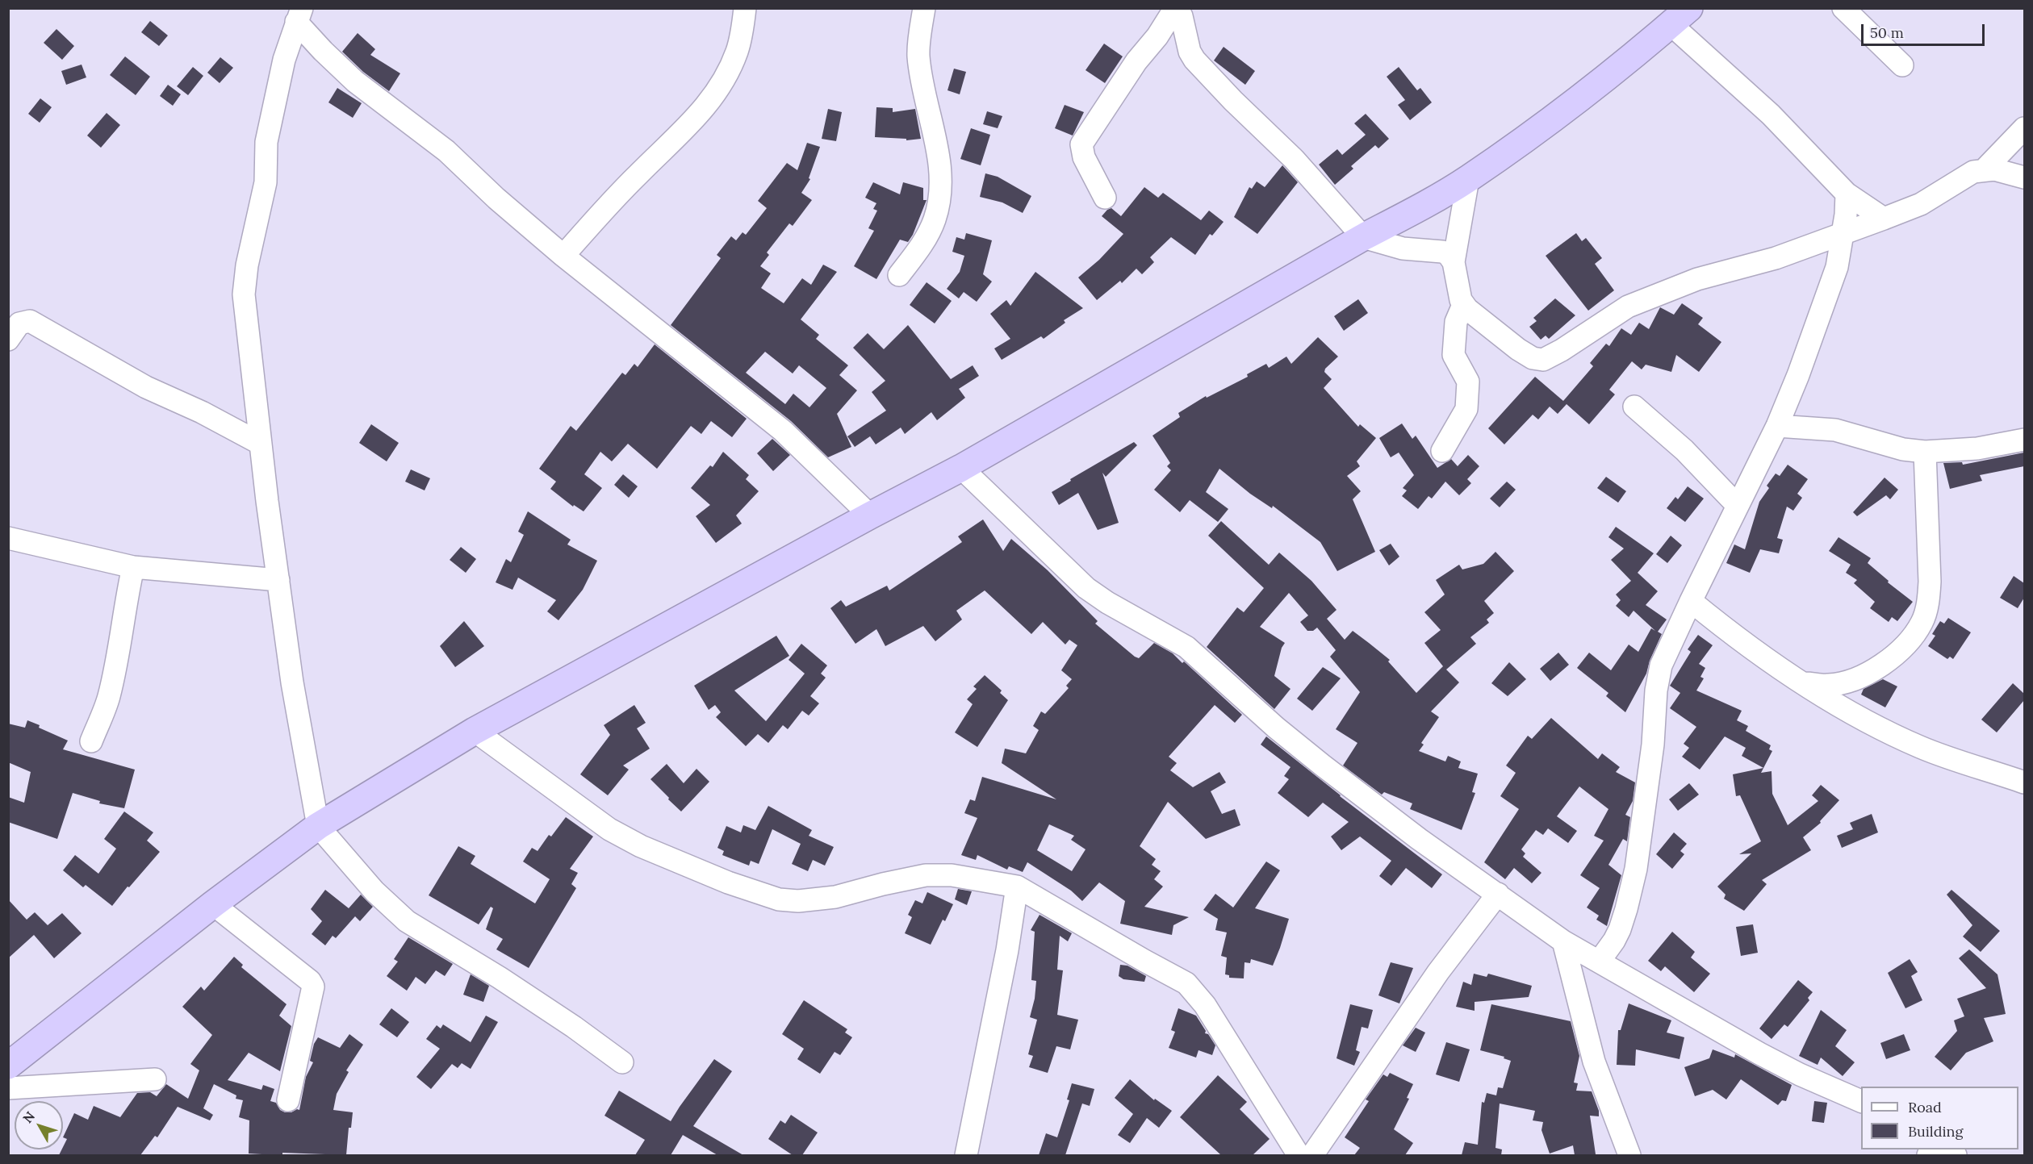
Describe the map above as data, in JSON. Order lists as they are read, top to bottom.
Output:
{
  "legend": ["Road", "Building"],
  "scale_bar": "50 m",
  "north": "top left"
}
